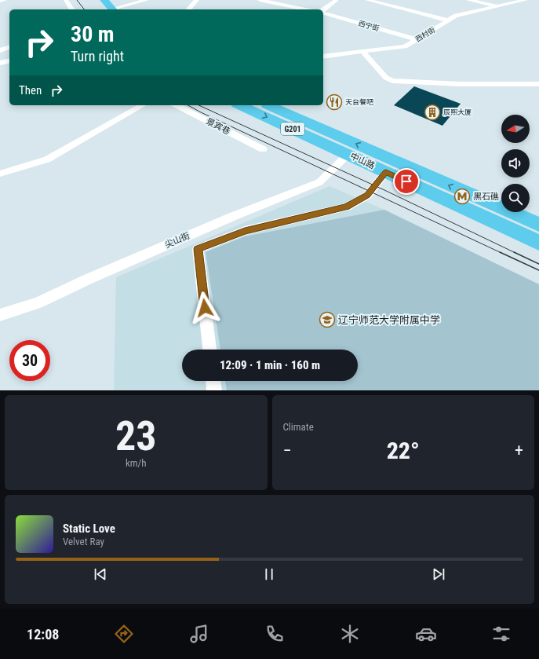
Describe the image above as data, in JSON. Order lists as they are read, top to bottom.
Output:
{
  "streets": {
    "highway": ["G201", "中山路"],
    "street": [
      "西宁街",
      "西村街",
      "景宾巷",
      "尖山街"
    ]
  },
  "crossings": [
    ["西宁街", "西村街"],
    ["中山路", "尖山街"]
  ],
  "places": {
    "restaurant": ["天台餐吧"],
    "building": ["辰熙大厦"],
    "metro station": ["黑石礁"],
    "school or university": ["辽宁师范大学附属中学"]
  },
  "north": "left",
  "page": {
    "turn": ["30 m", "Turn right"],
    "then": "Then",
    "limit": "30",
    "trip": "12:09 · 1 min · 160 m",
    "tile": [
      ["23", "km/h"],
      "Climate"
    ],
    "heat": ["−", "22°", "+"],
    "song": ["Static Love", "Velvet Ray"],
    "tabs": "12:08"
  }
}
